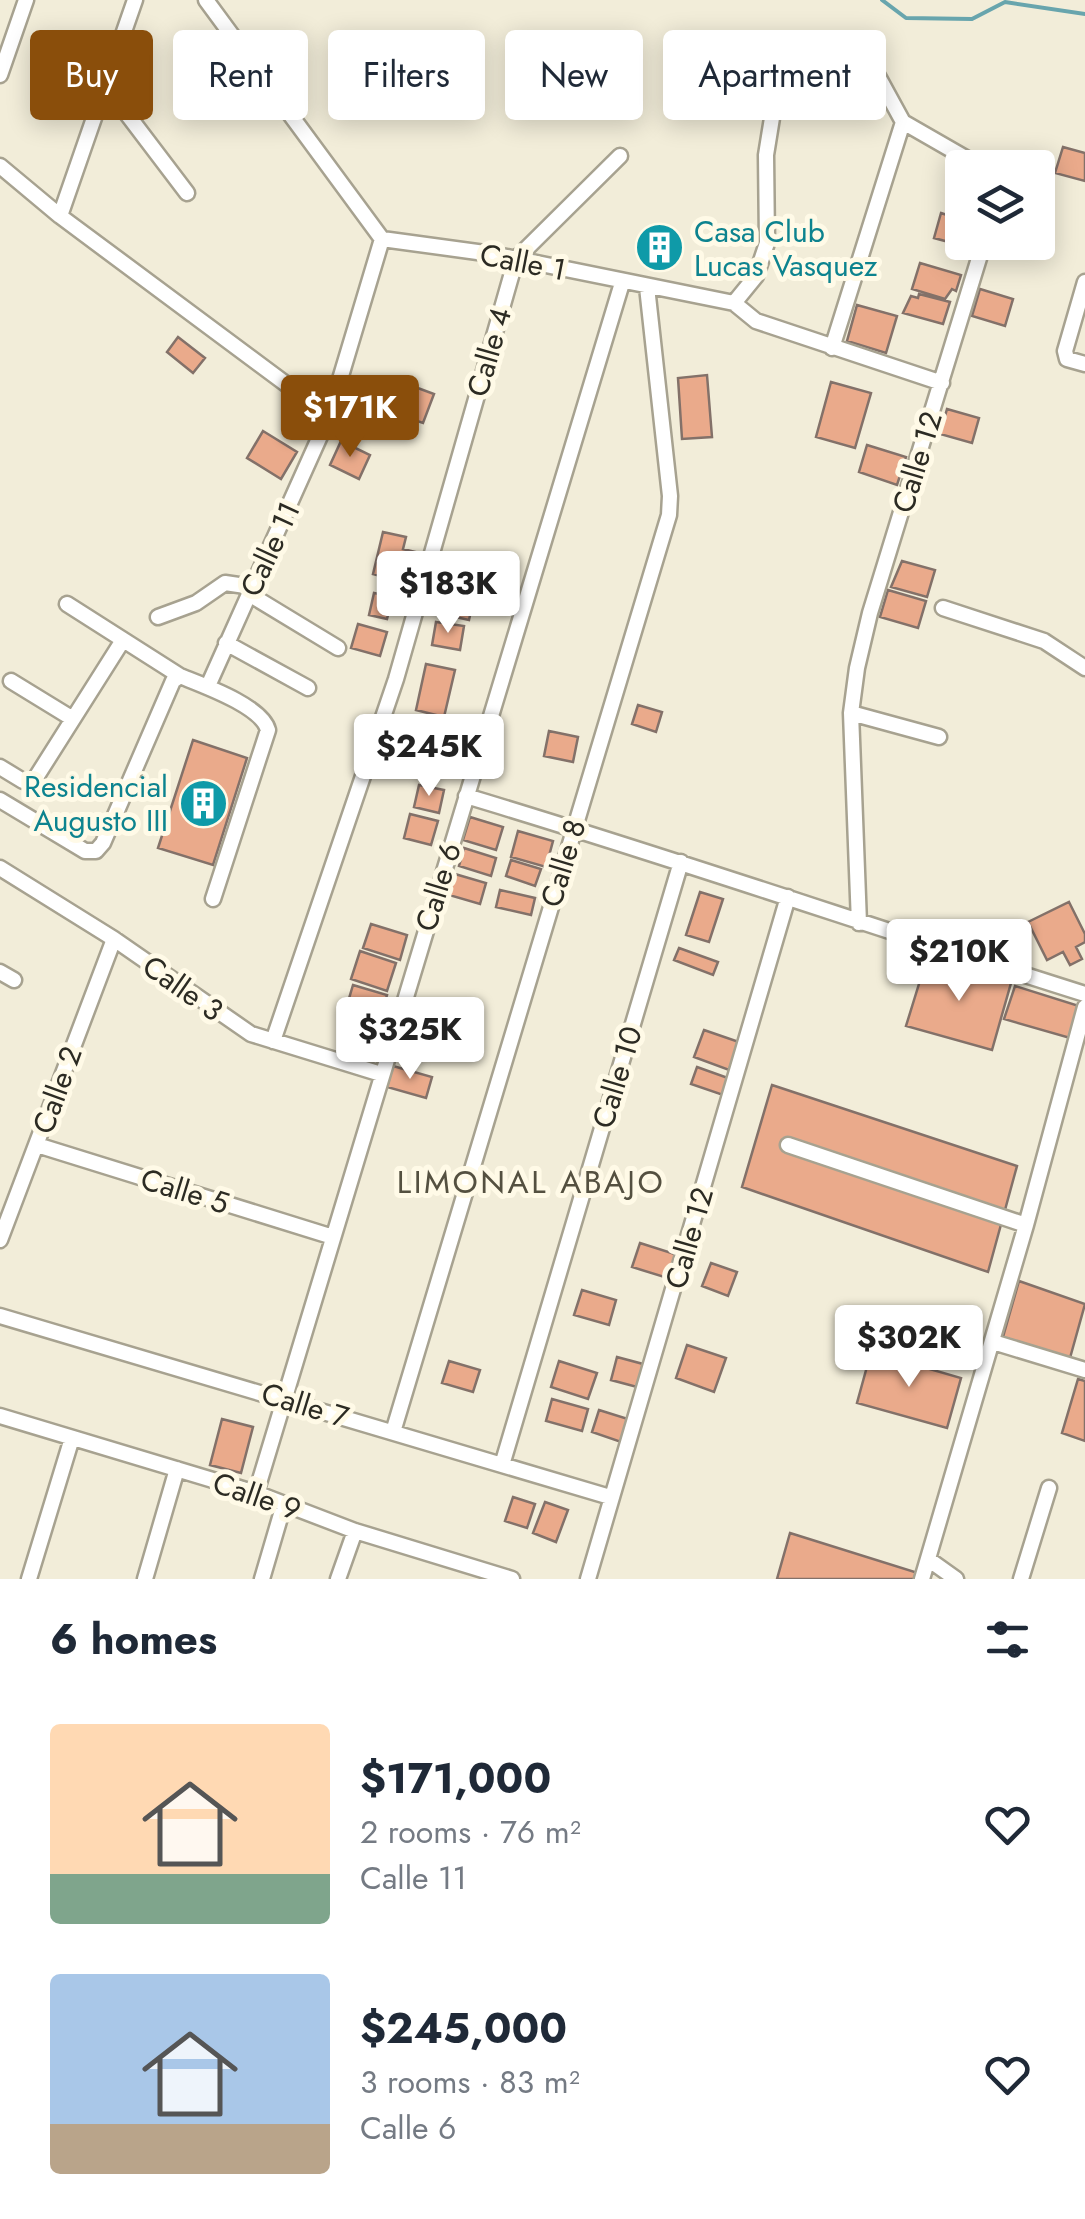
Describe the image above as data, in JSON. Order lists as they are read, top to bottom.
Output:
{
  "streets": {
    "street": [
      "Calle 1",
      "Calle 4",
      "Calle 12",
      "Calle 11",
      "Calle 8",
      "Calle 6",
      "Calle 3",
      "Calle 10",
      "Calle 2",
      "Calle 5",
      "Calle 7",
      "Calle 9"
    ]
  },
  "crossings": [
    ["Calle 1", "Calle 4"],
    ["Calle 1", "Calle 12"],
    ["Calle 1", "Calle 11"],
    ["Calle 1", "Calle 8"],
    ["Calle 1", "Calle 6"],
    ["Calle 4", "Calle 3"],
    ["Calle 12", "Calle 7"],
    ["Calle 8", "Calle 7"],
    ["Calle 6", "Calle 3"],
    ["Calle 6", "Calle 5"],
    ["Calle 6", "Calle 7"],
    ["Calle 6", "Calle 9"],
    ["Calle 3", "Calle 2"],
    ["Calle 10", "Calle 7"],
    ["Calle 2", "Calle 5"]
  ],
  "districts": ["LIMONAL ABAJO"],
  "places": {
    "building": ["Casa Club Lucas Vasquez", "Residencial Augusto III"]
  },
  "page": {
    "chip": [
      "Buy",
      "Rent",
      "Filters",
      "New",
      "Apartment"
    ],
    "price": [
      "$171K",
      "$183K",
      "$245K",
      "$210K",
      "$325K",
      "$302K"
    ],
    "heading": "6 homes",
    "list": [
      {
        "name": "$171,000",
        "note": "2 rooms · 76 m² · Calle 11"
      },
      {
        "name": "$245,000",
        "note": "3 rooms · 83 m² · Calle 6"
      }
    ]
  }
}
